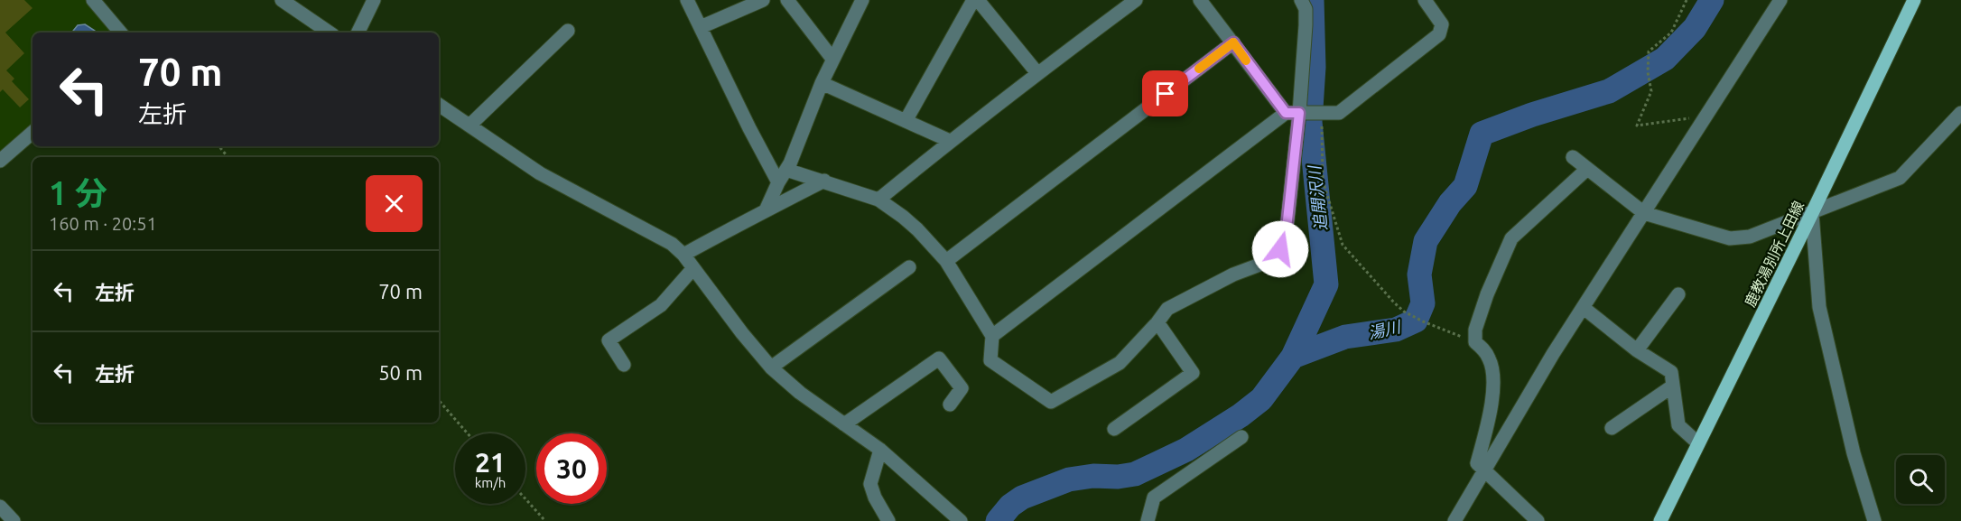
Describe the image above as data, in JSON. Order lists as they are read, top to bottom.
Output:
{
  "streets": {
    "main road": ["鹿教湯別所上田線"]
  },
  "water": ["追開沢川", "湯川"],
  "page": {
    "turn": ["70 m", "左折"],
    "heading": ["1 分", "160 m · 20:51"],
    "list": [
      {
        "name": "左折",
        "value": "70 m"
      },
      {
        "name": "左折",
        "value": "50 m"
      }
    ],
    "speed": "21 km/h",
    "limit": "30"
  }
}
